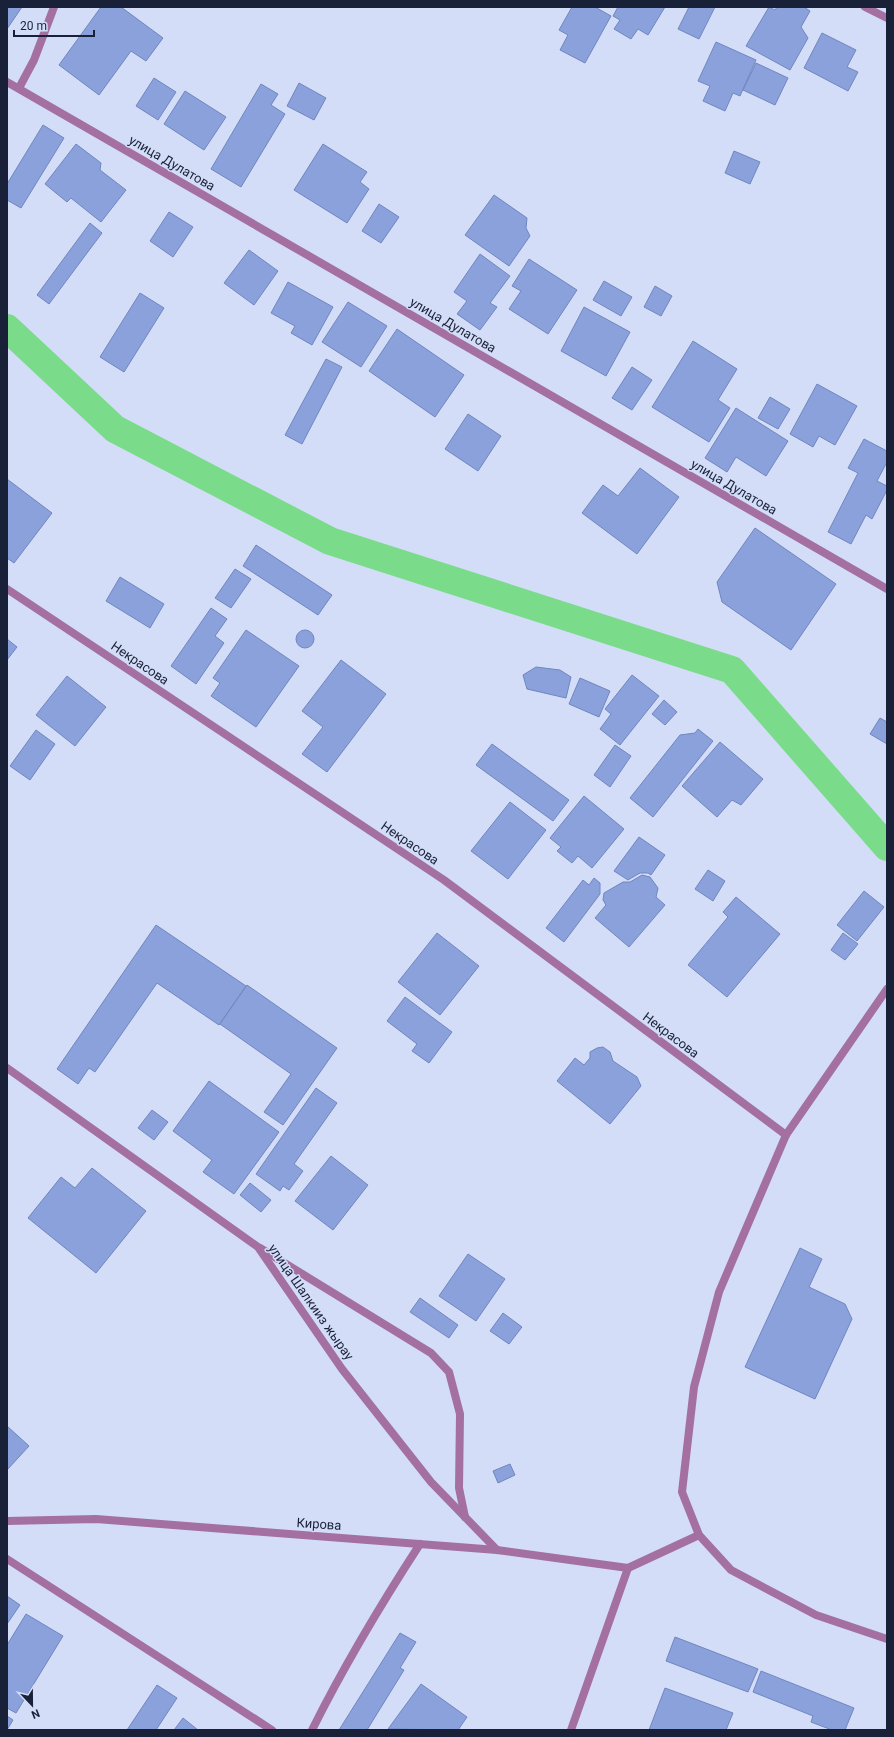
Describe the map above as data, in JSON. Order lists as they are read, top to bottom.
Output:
{
  "streets": {
    "street": [
      "улица Дулатова",
      "Некрасова",
      "улица Шалкииз жырау",
      "Кирова"
    ]
  },
  "crossings": [
    ["улица Шалкииз жырау", "Кирова"]
  ],
  "scale_bar": "20 m",
  "north": "bottom"
}
